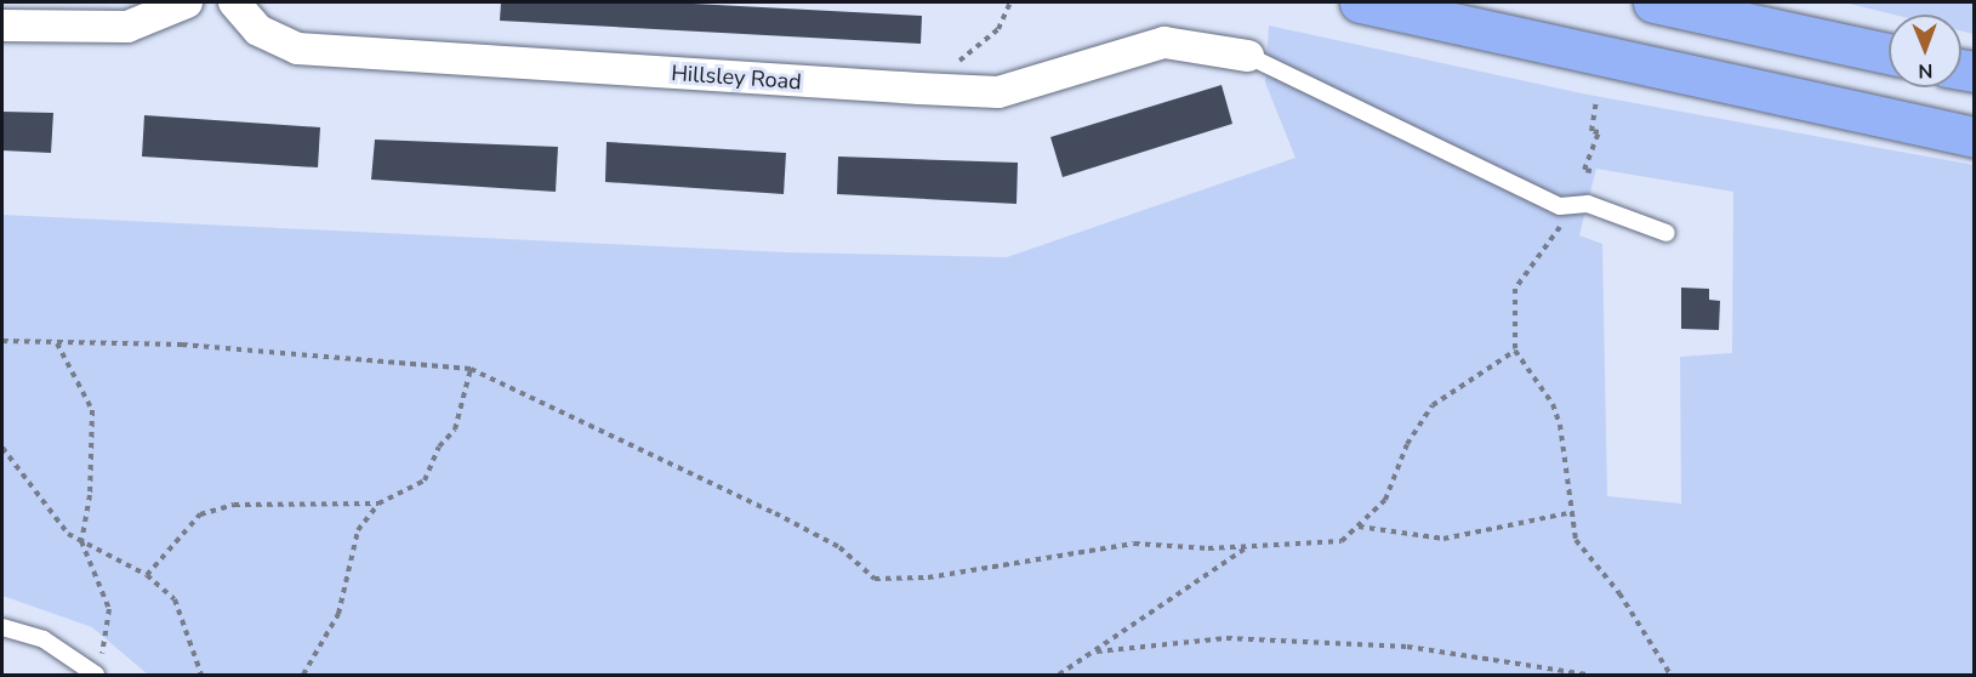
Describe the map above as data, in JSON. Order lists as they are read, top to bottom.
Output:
{
  "streets": {
    "street": ["Hillsley Road"]
  },
  "north": "bottom"
}
